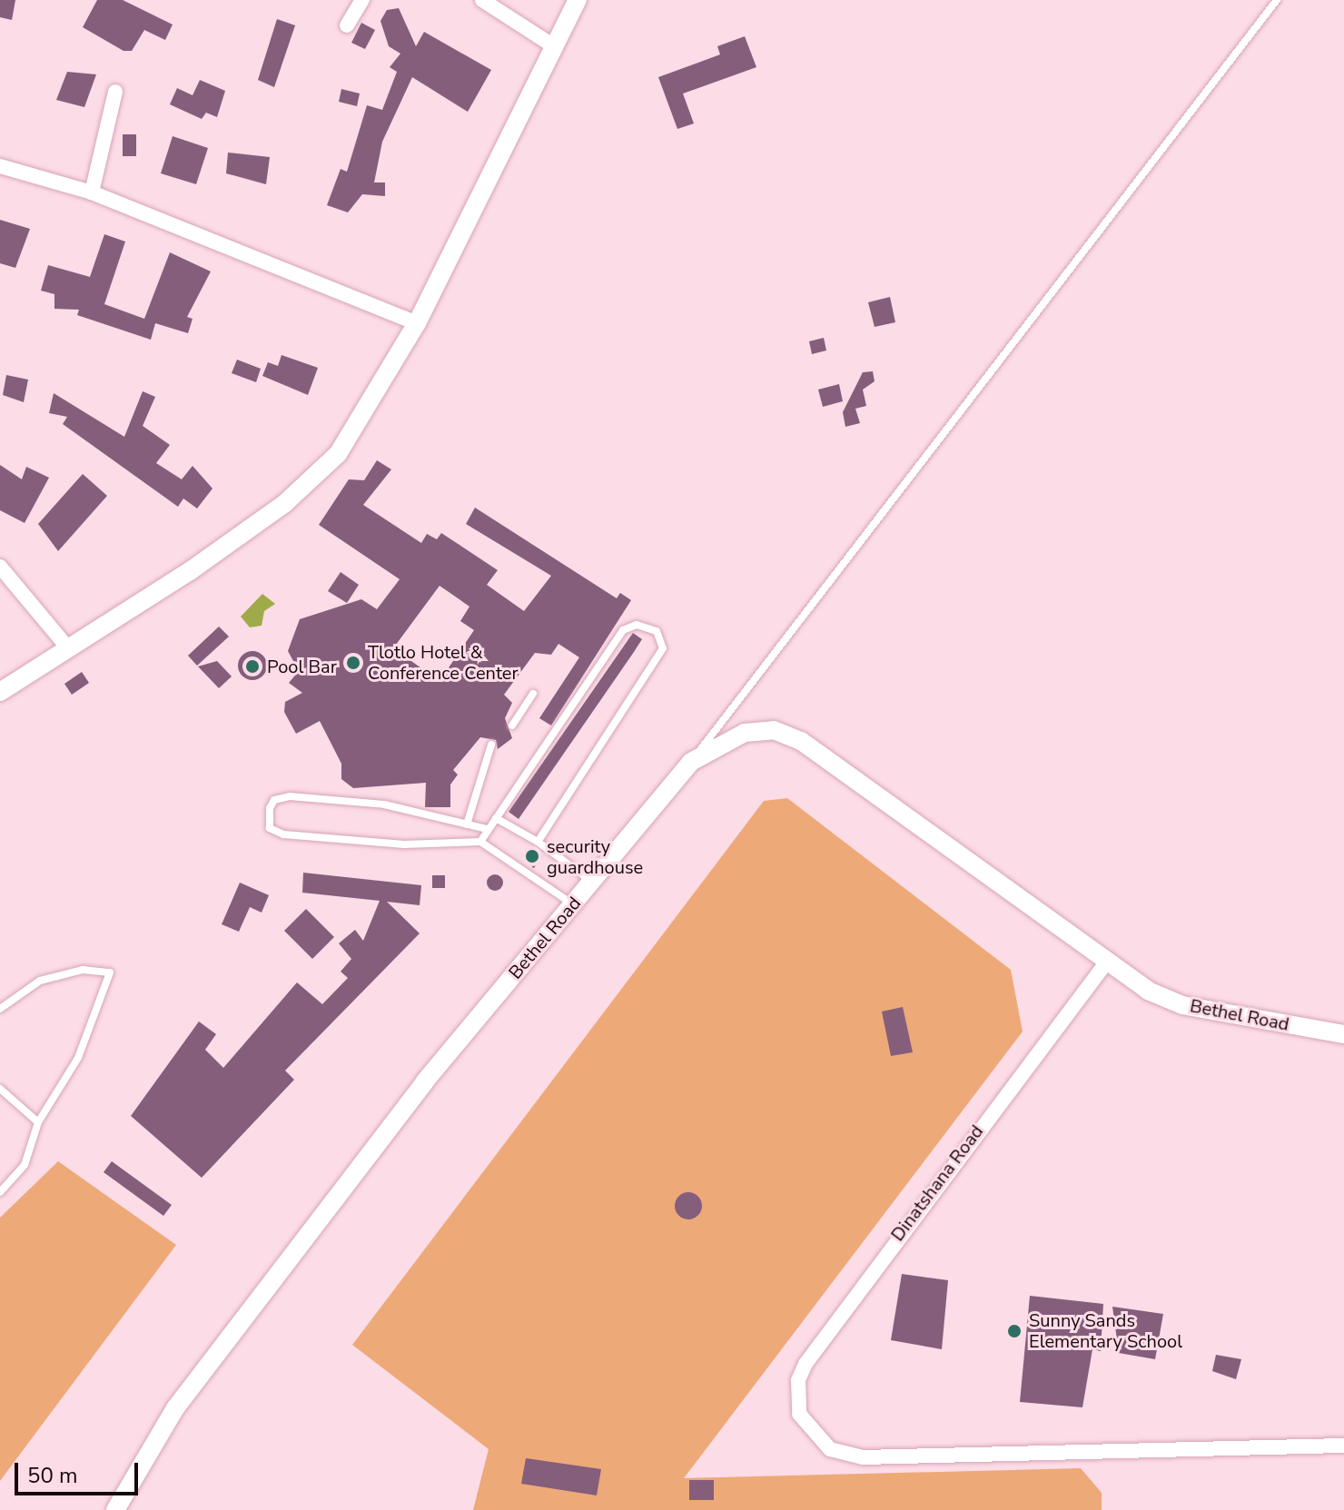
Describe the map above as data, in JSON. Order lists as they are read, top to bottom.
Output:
{
  "streets": {
    "street": ["Bethel Road", "Dinatshana Road"]
  },
  "crossings": [
    ["Bethel Road", "Dinatshana Road"]
  ],
  "places": [
    "Tlotlo Hotel & Conference Center",
    "Pool Bar",
    "security guardhouse",
    "Sunny Sands Elementary School"
  ],
  "scale_bar": "50 m"
}
